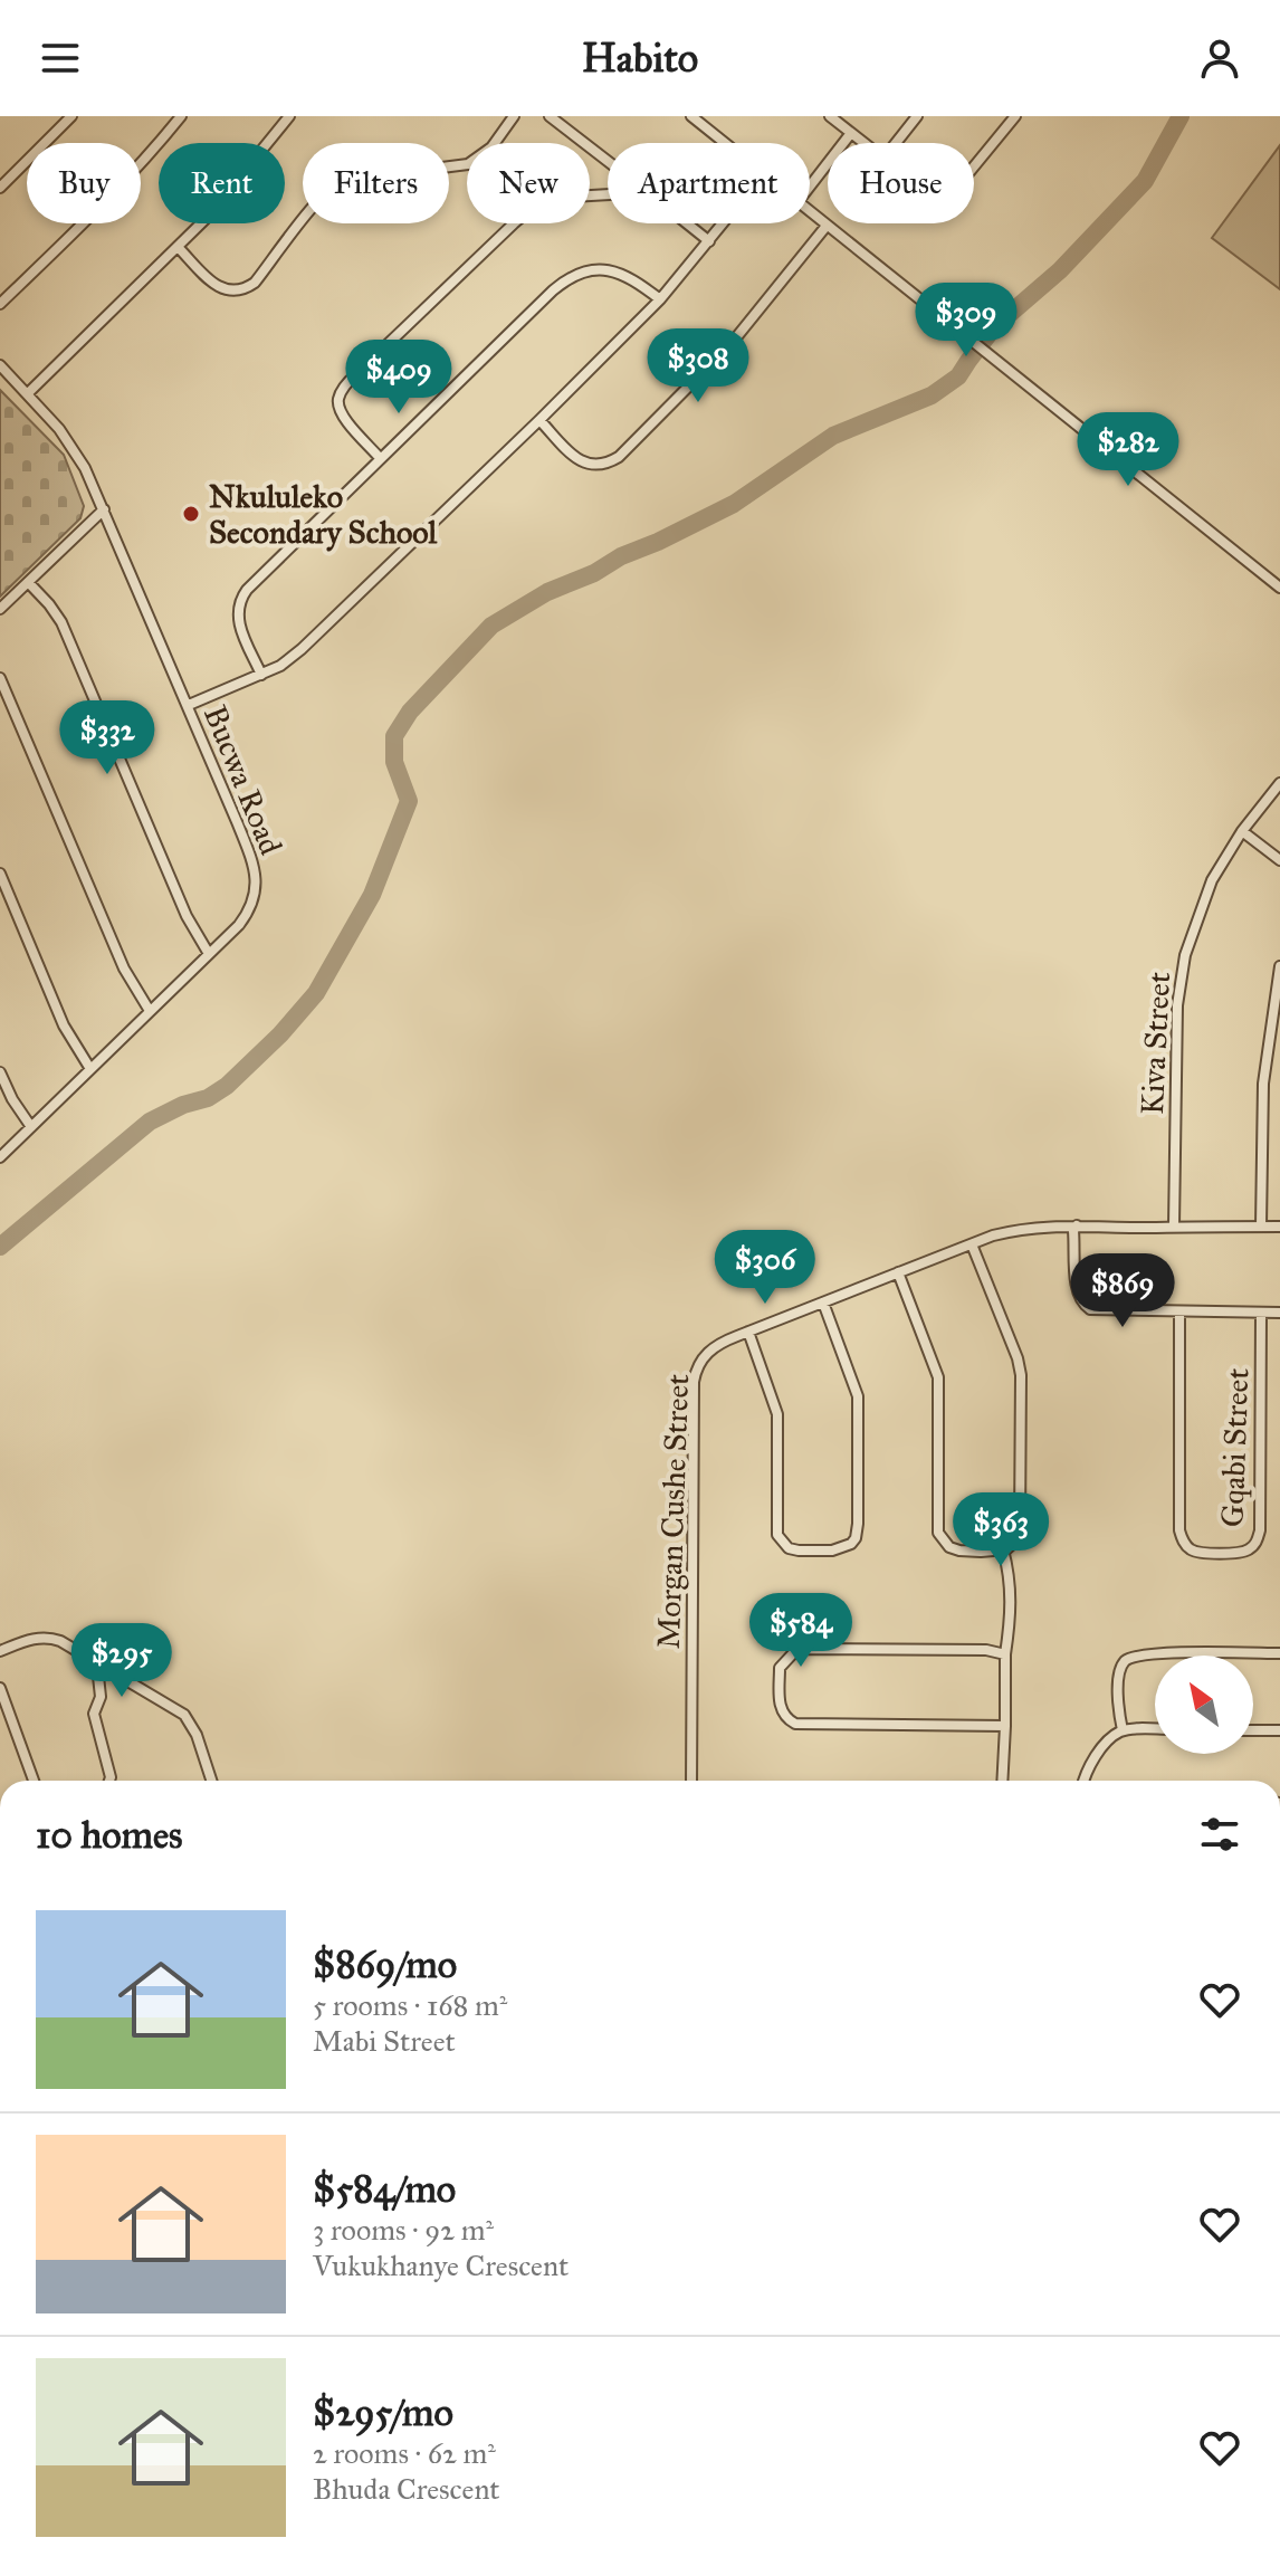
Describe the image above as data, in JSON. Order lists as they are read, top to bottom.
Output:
{
  "streets": {
    "street": [
      "Bucwa Road",
      "Kiva Street",
      "Gqabi Street",
      "Morgan Cushe Street"
    ]
  },
  "crossings": [
    ["Kiva Street", "Morgan Cushe Street"]
  ],
  "places": ["Nkululeko Secondary School"],
  "north": "top left",
  "page": {
    "header": "Habito",
    "chip": [
      "Buy",
      "Rent",
      "Filters",
      "New",
      "Apartment",
      "House"
    ],
    "price": [
      "$309",
      "$308",
      "$409",
      "$282",
      "$332",
      "$306",
      "$869",
      "$363",
      "$584",
      "$295"
    ],
    "heading": "10 homes",
    "list": [
      {
        "name": "$869/mo",
        "note": "5 rooms · 168 m² · Mabi Street"
      },
      {
        "name": "$584/mo",
        "note": "3 rooms · 92 m² · Vukukhanye Crescent"
      },
      {
        "name": "$295/mo",
        "note": "2 rooms · 62 m² · Bhuda Crescent"
      }
    ]
  }
}
